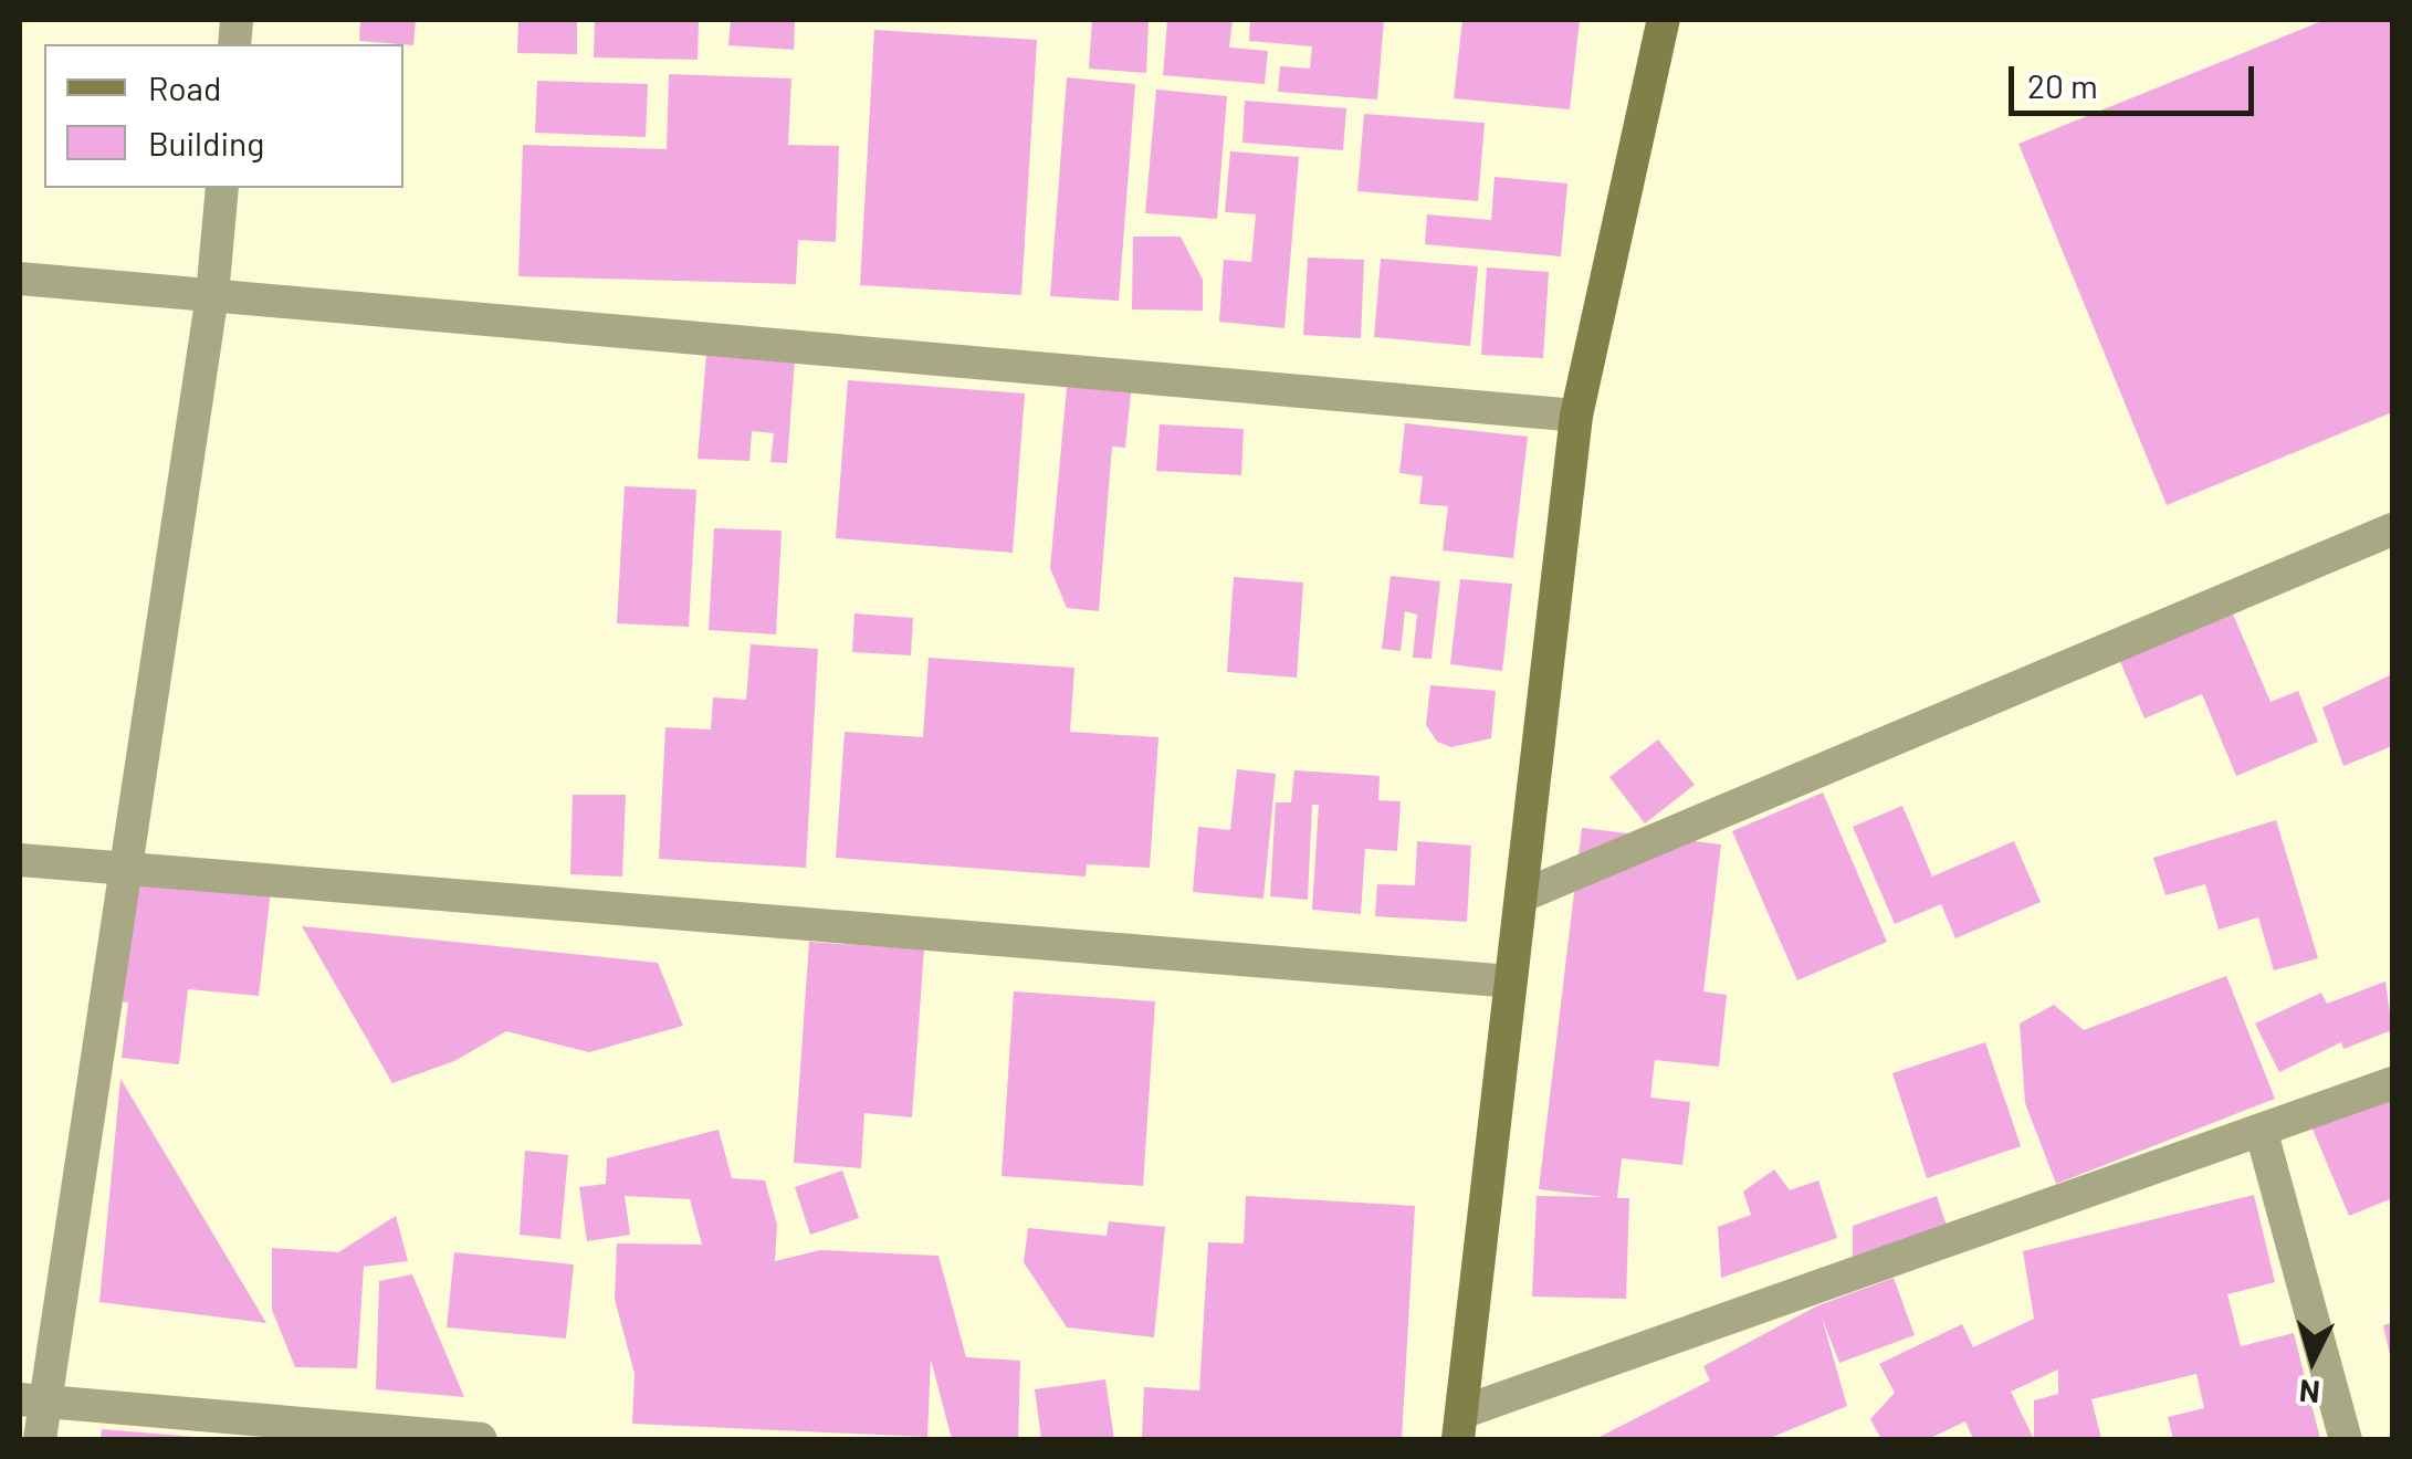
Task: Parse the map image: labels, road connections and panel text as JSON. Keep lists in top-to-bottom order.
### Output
{
  "legend": ["Road", "Building"],
  "scale_bar": "20 m",
  "north": "bottom"
}
